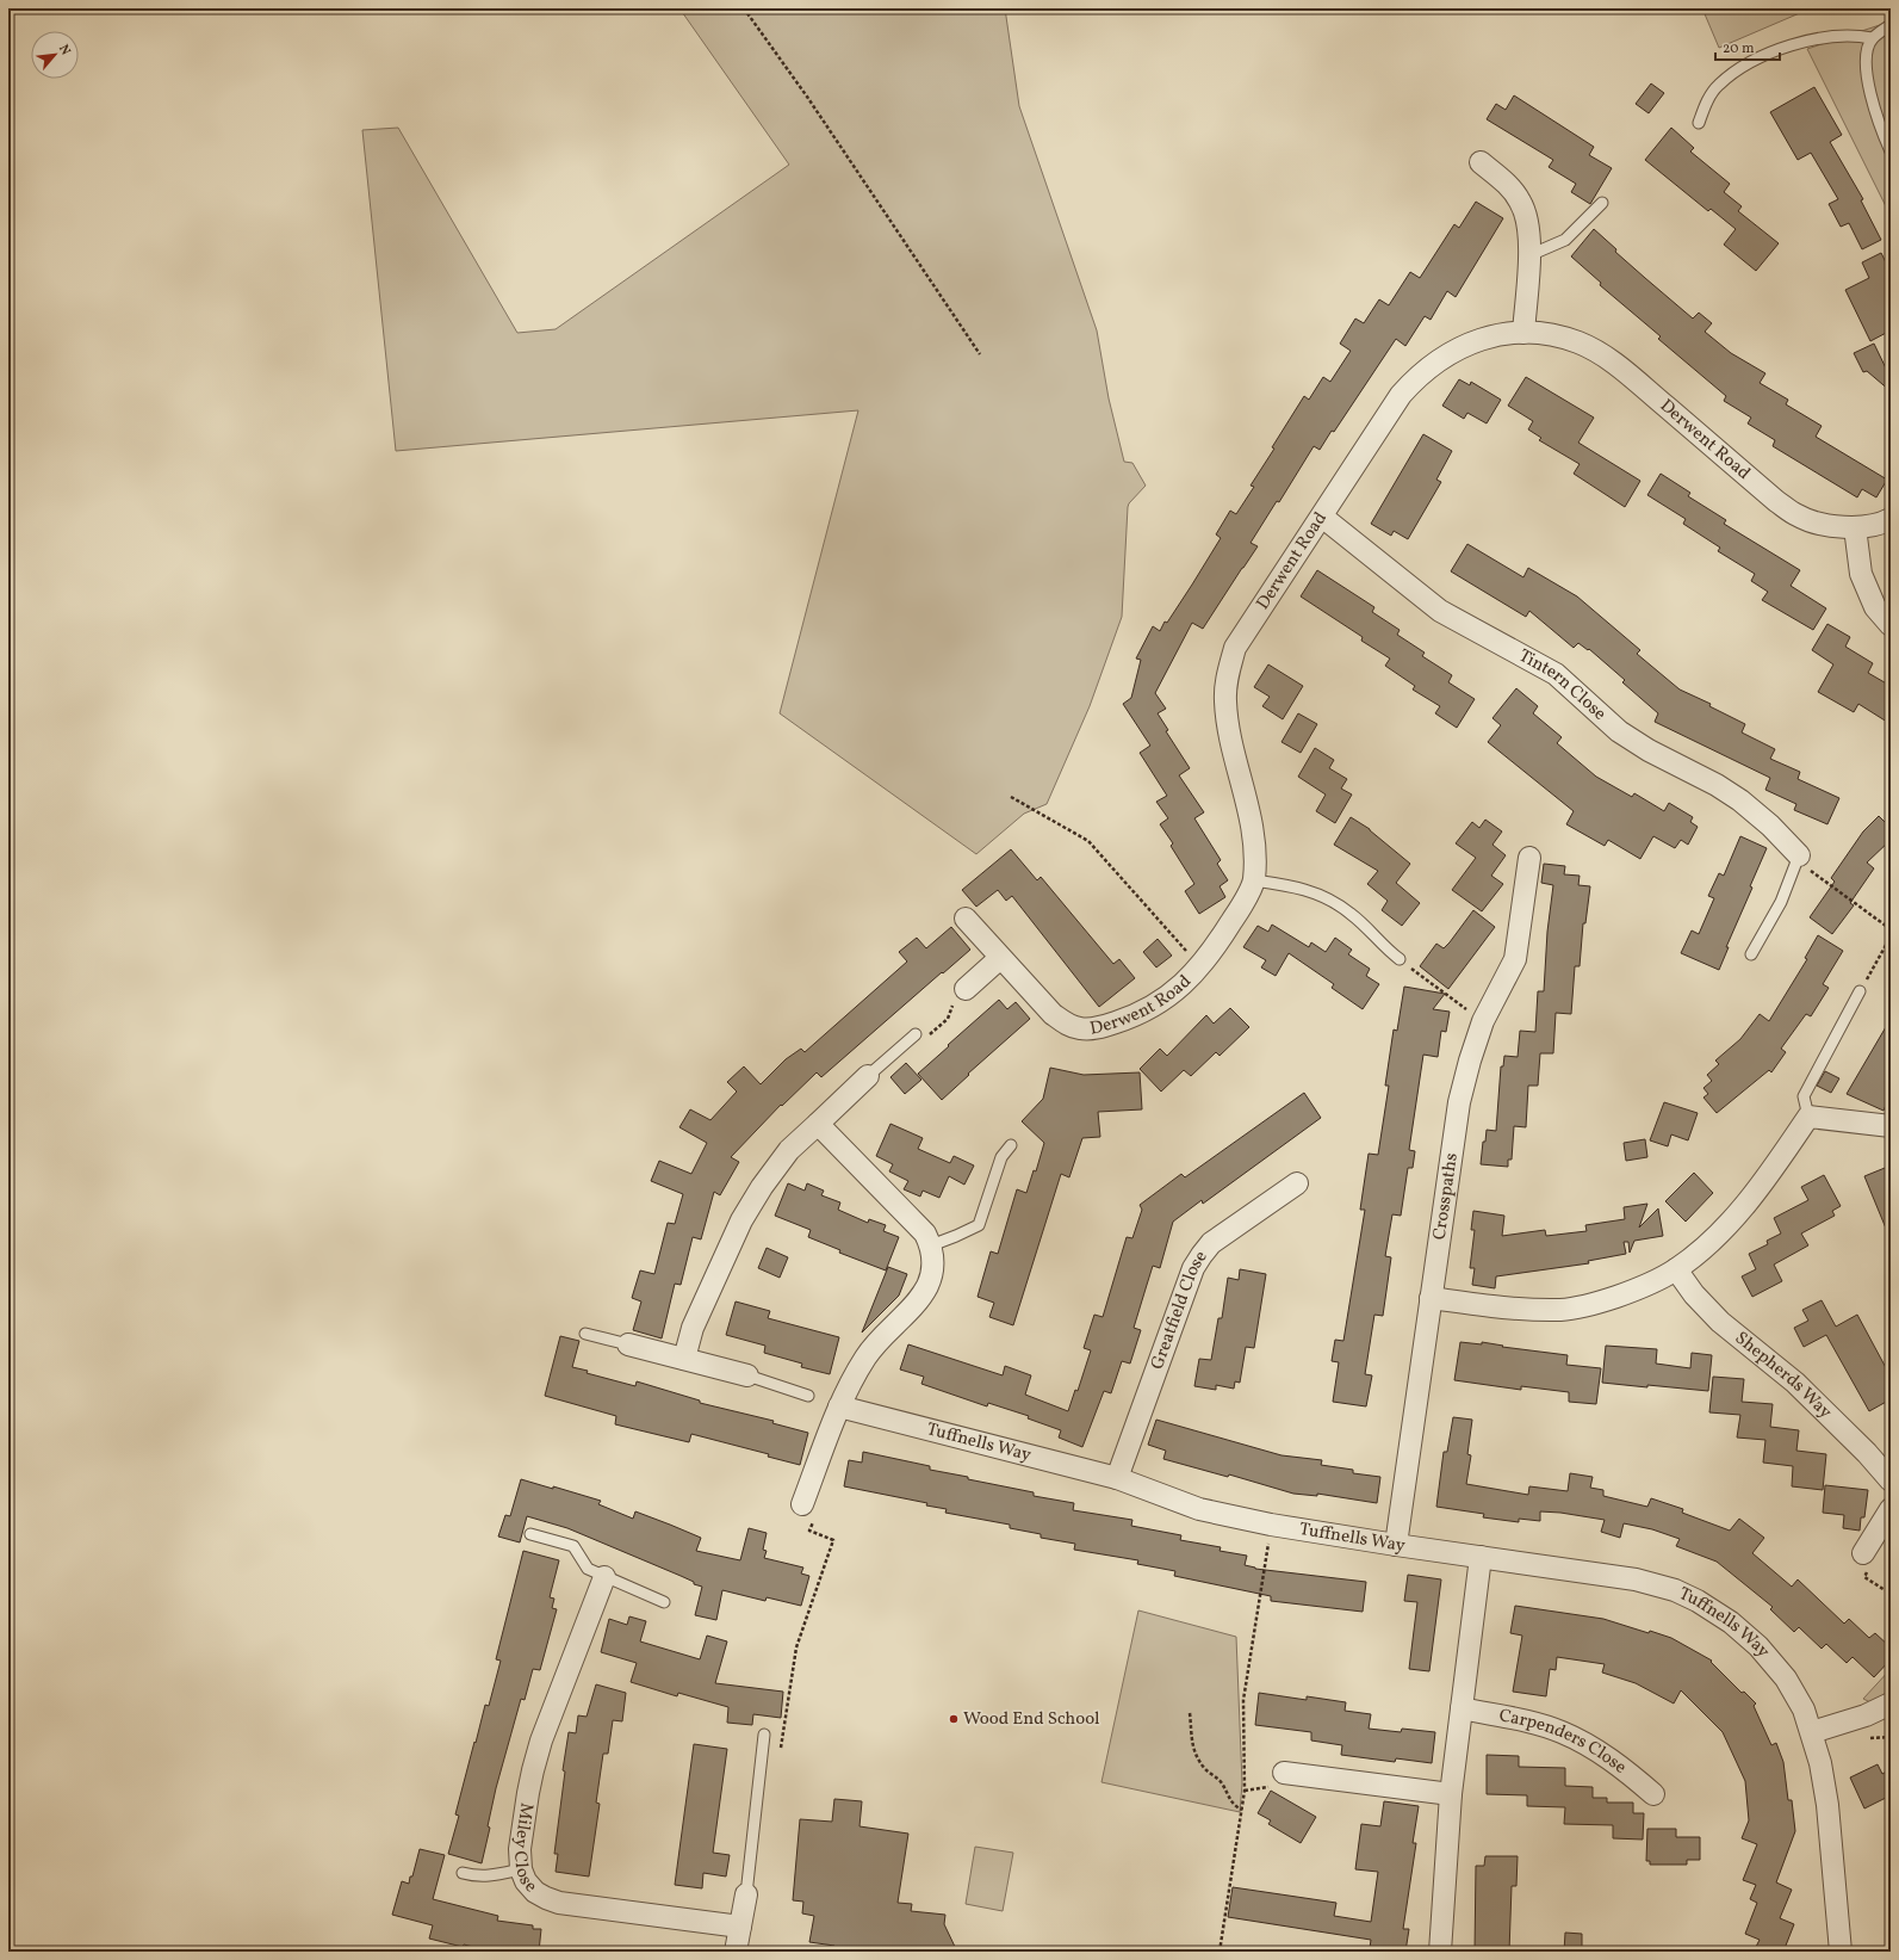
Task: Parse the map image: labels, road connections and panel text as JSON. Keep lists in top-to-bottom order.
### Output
{
  "streets": {
    "street": [
      "Derwent Road",
      "Tintern Close",
      "Crosspaths",
      "Greatfield Close",
      "Shepherds Way",
      "Tuffnells Way",
      "Carpenders Close",
      "Miley Close"
    ]
  },
  "crossings": [
    ["Derwent Road", "Tintern Close"],
    ["Crosspaths", "Tuffnells Way"],
    ["Greatfield Close", "Tuffnells Way"]
  ],
  "places": ["Wood End School"],
  "scale_bar": "20 m",
  "north": "top right"
}
